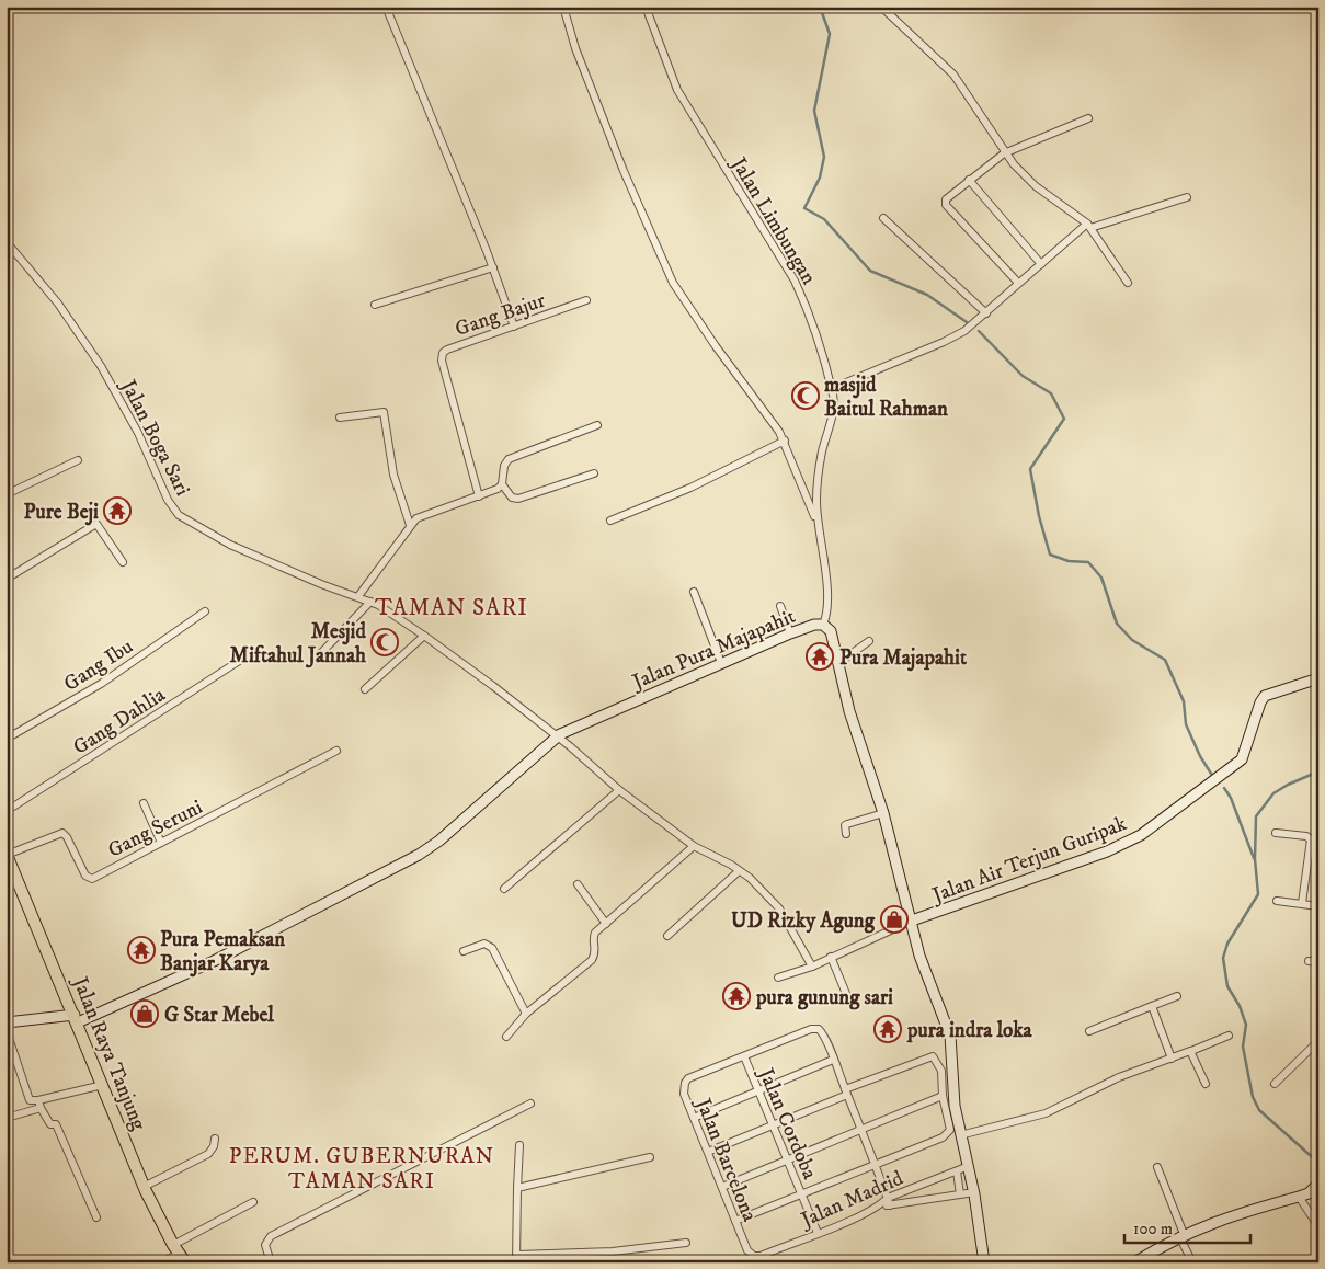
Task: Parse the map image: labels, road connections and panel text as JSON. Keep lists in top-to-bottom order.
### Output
{
  "streets": {
    "main road": ["Jalan Raya Tanjung"],
    "street": [
      "Jalan Limbungan",
      "Gang Bajur",
      "Jalan Boga Sari",
      "Jalan Pura Majapahit",
      "Gang Ibu",
      "Gang Dahlia",
      "Gang Seruni",
      "Jalan Air Terjun Guripak",
      "Jalan Cordoba",
      "Jalan Barcelona",
      "Jalan Madrid"
    ]
  },
  "crossings": [
    ["Jalan Limbungan", "Jalan Pura Majapahit"],
    ["Jalan Boga Sari", "Jalan Pura Majapahit"],
    ["Jalan Pura Majapahit", "Jalan Air Terjun Guripak"],
    ["Jalan Pura Majapahit", "Jalan Raya Tanjung"],
    ["Jalan Pura Majapahit", "Jalan Madrid"],
    ["Gang Seruni", "Jalan Raya Tanjung"],
    ["Jalan Cordoba", "Jalan Barcelona"],
    ["Jalan Cordoba", "Jalan Madrid"],
    ["Jalan Barcelona", "Jalan Madrid"]
  ],
  "districts": ["TAMAN SARI", "PERUM. GUBERNURAN TAMAN SARI"],
  "places": {
    "mosque": ["masjid Baitul Rahman", "Mesjid Miftahul Jannah"],
    "temple": [
      "Pure Beji",
      "Pura Majapahit",
      "Pura Pemaksan Banjar Karya",
      "pura gunung sari",
      "pura indra loka"
    ],
    "shop": ["UD Rizky Agung", "G Star Mebel"]
  },
  "scale_bar": "100 m"
}
